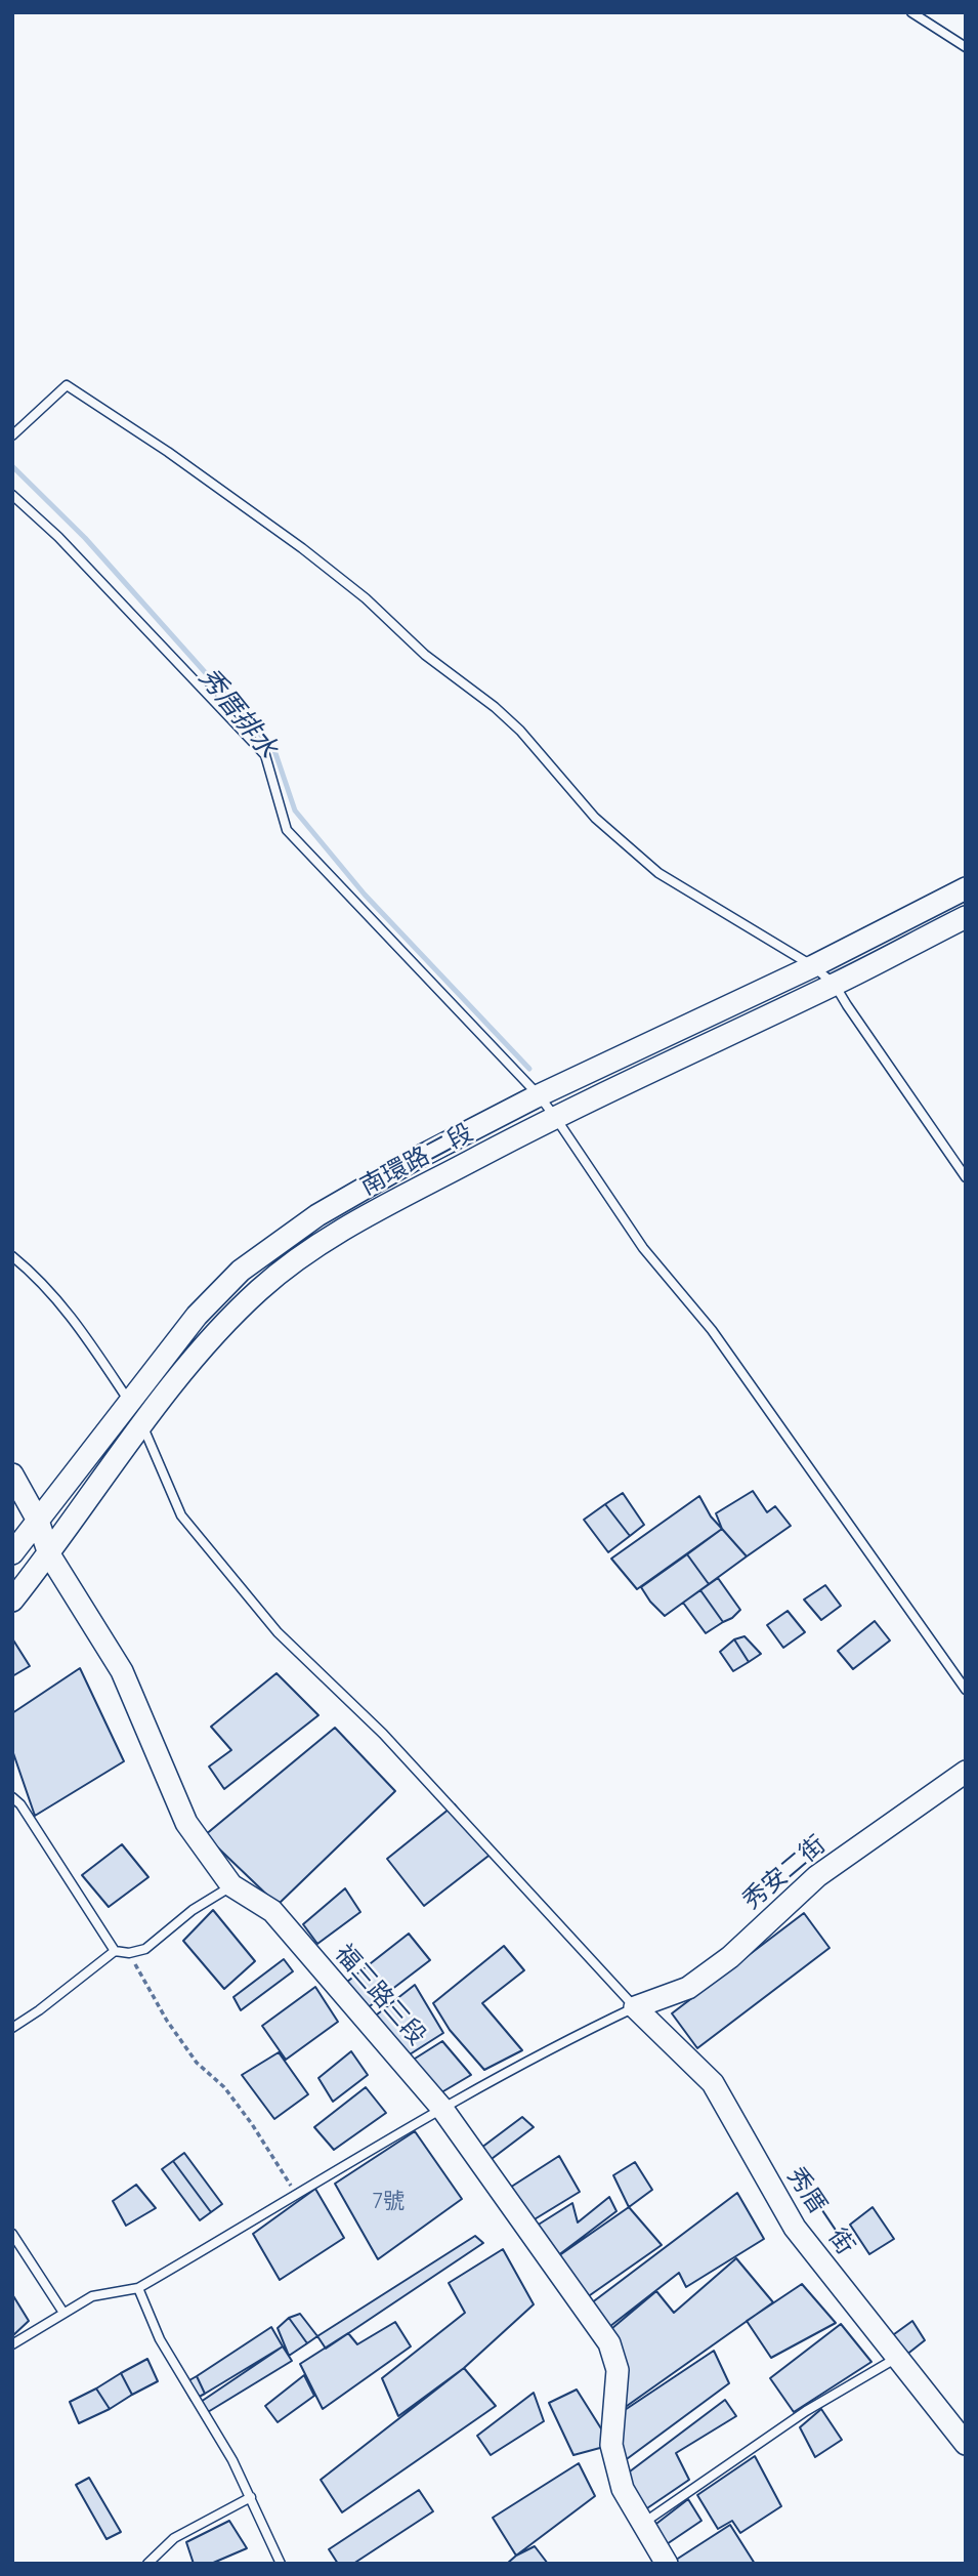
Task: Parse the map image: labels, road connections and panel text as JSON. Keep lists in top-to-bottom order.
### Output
{
  "streets": {
    "street": [
      "南環路二段",
      "秀安二街",
      "福三路三段",
      "秀厝一街"
    ]
  },
  "crossings": [
    ["南環路二段", "福三路三段"],
    ["秀安二街", "秀厝一街"]
  ],
  "water": ["秀厝排水"],
  "house_numbers": ["7號"]
}
